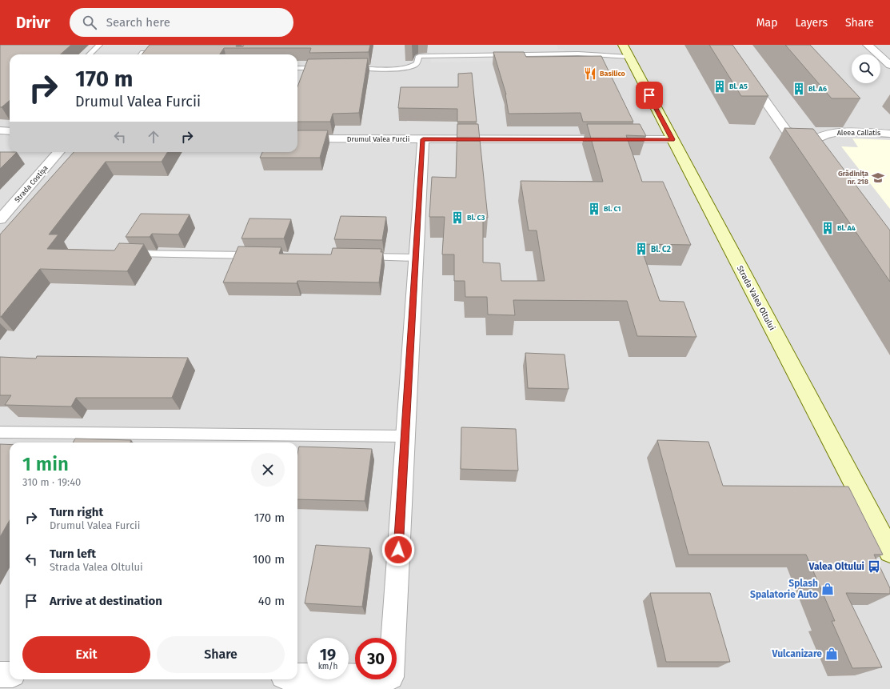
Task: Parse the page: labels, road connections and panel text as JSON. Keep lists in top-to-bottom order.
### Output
{
  "streets": {
    "main road": ["Strada Valea Oltului"],
    "street": ["Aleea Callatis", "Drumul Valea Furcii", "Strada Costișa"]
  },
  "crossings": [
    ["Drumul Valea Furcii", "Strada Valea Oltului"]
  ],
  "places": {
    "restaurant": ["Basilico"],
    "building": [
      "Bl. A5",
      "Bl. A6",
      "Bl. C1",
      "Bl. C3",
      "Bl. A4",
      "Bl. C2"
    ],
    "school or university": ["Grădinița nr. 218"],
    "bus stop": ["Valea Oltului"],
    "shop": ["Splash Spalatorie Auto", "Vulcanizare"]
  },
  "page": {
    "header": "Drivr",
    "search": "Search here",
    "nav": ["Map", "Layers", "Share"],
    "turn": ["170 m", "Drumul Valea Furcii"],
    "heading": ["1 min", "310 m · 19:40"],
    "list": [
      {
        "name": "Turn right",
        "note": "Drumul Valea Furcii",
        "value": "170 m"
      },
      {
        "name": "Turn left",
        "note": "Strada Valea Oltului",
        "value": "100 m"
      },
      {
        "name": "Arrive at destination",
        "value": "40 m"
      }
    ],
    "buttons": ["Exit", "Share"],
    "speed": "19 km/h",
    "limit": "30"
  }
}
